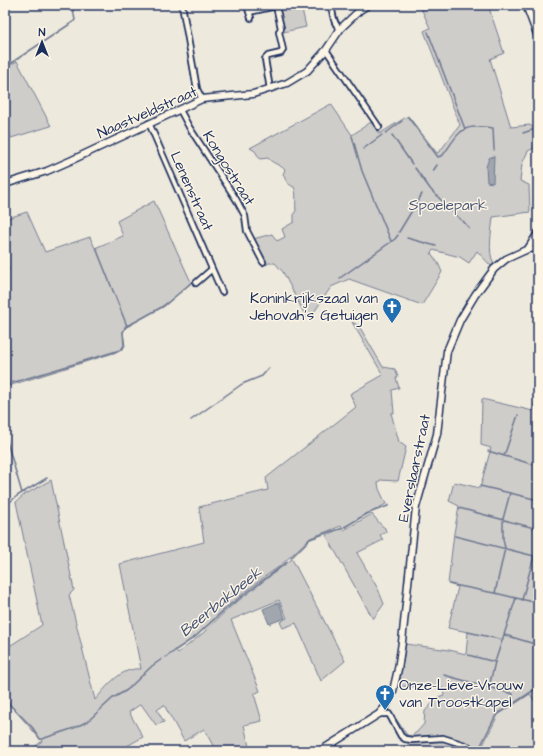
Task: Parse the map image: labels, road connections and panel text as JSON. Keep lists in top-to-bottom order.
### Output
{
  "streets": {
    "street": [
      "Naastveldstraat",
      "Kongostraat",
      "Lenenstraat",
      "Everslaarstraat"
    ]
  },
  "crossings": [
    ["Naastveldstraat", "Kongostraat"],
    ["Naastveldstraat", "Lenenstraat"]
  ],
  "water": ["Beerbakbeek"],
  "parks": ["Spoelepark"],
  "places": {
    "church": ["Koninkrijkszaal van Jehovah's Getuigen", "Onze-Lieve-Vrouw van Troostkapel"]
  },
  "north": "top"
}
